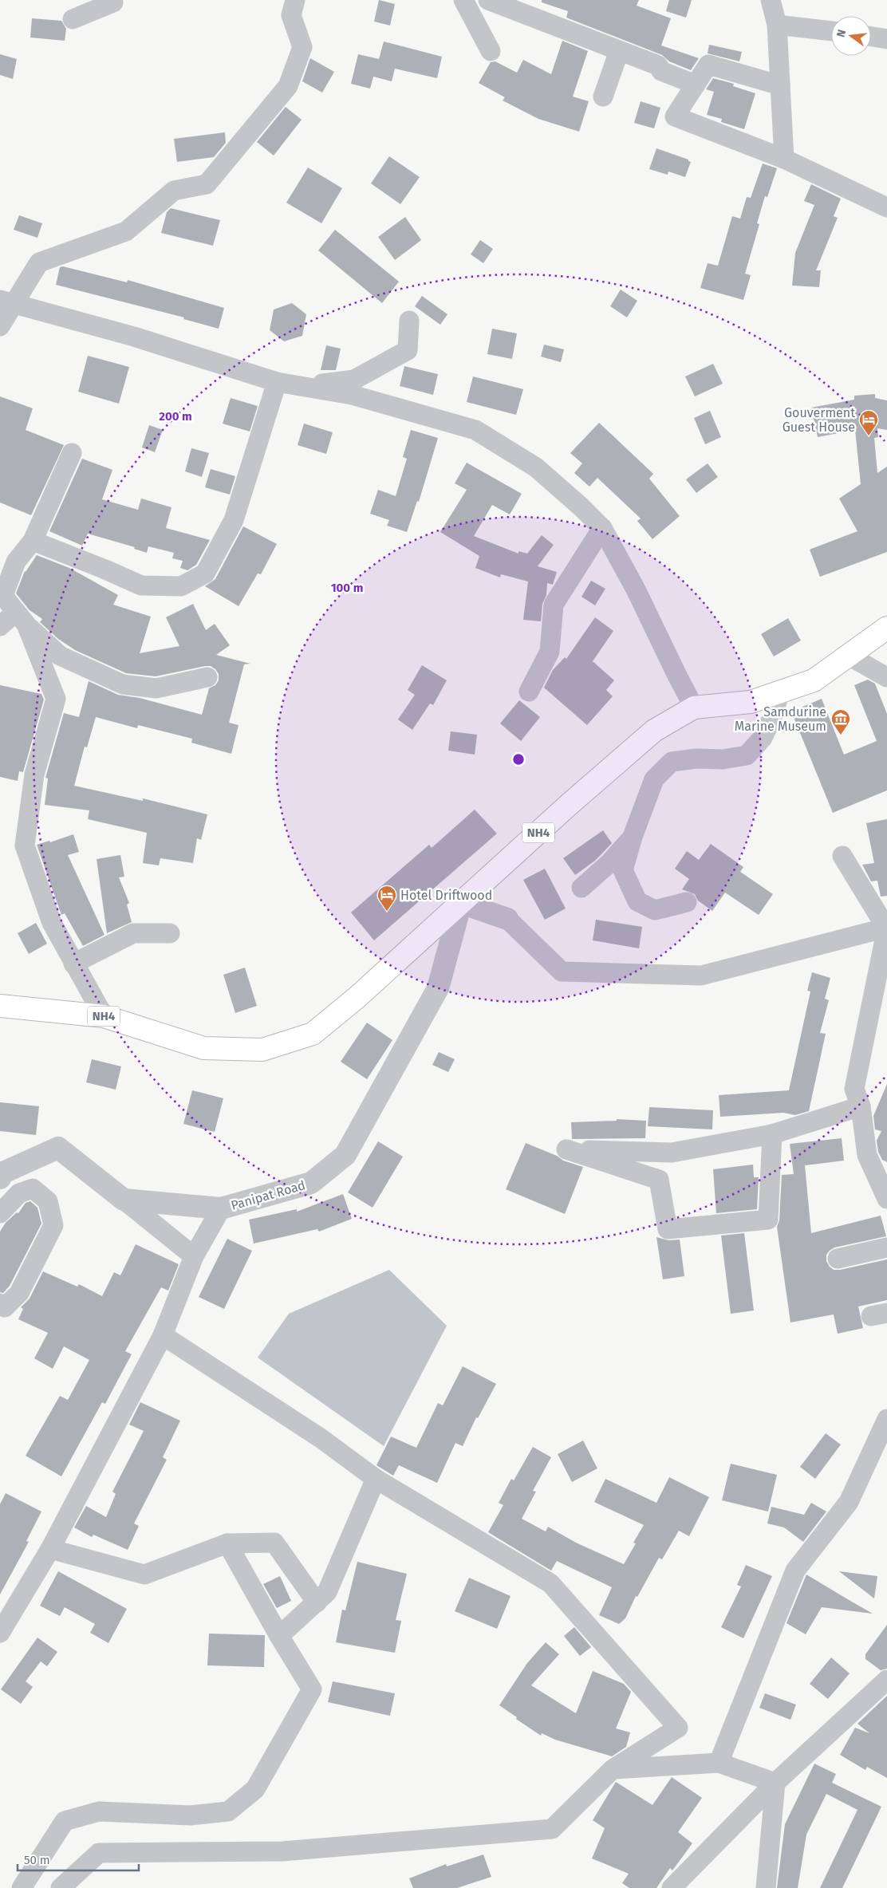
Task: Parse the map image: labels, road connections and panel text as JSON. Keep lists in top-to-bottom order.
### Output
{
  "streets": {
    "highway": ["NH4"],
    "street": ["Panipat Road"]
  },
  "crossings": [
    ["NH4", "Panipat Road"]
  ],
  "places": {
    "hotel": ["Gouverment Guest House", "Hotel Driftwood"],
    "museum": ["Samdurine Marine Museum"]
  },
  "scale_bar": "50 m",
  "north": "left",
  "rings": ["200 m", "100 m"]
}
